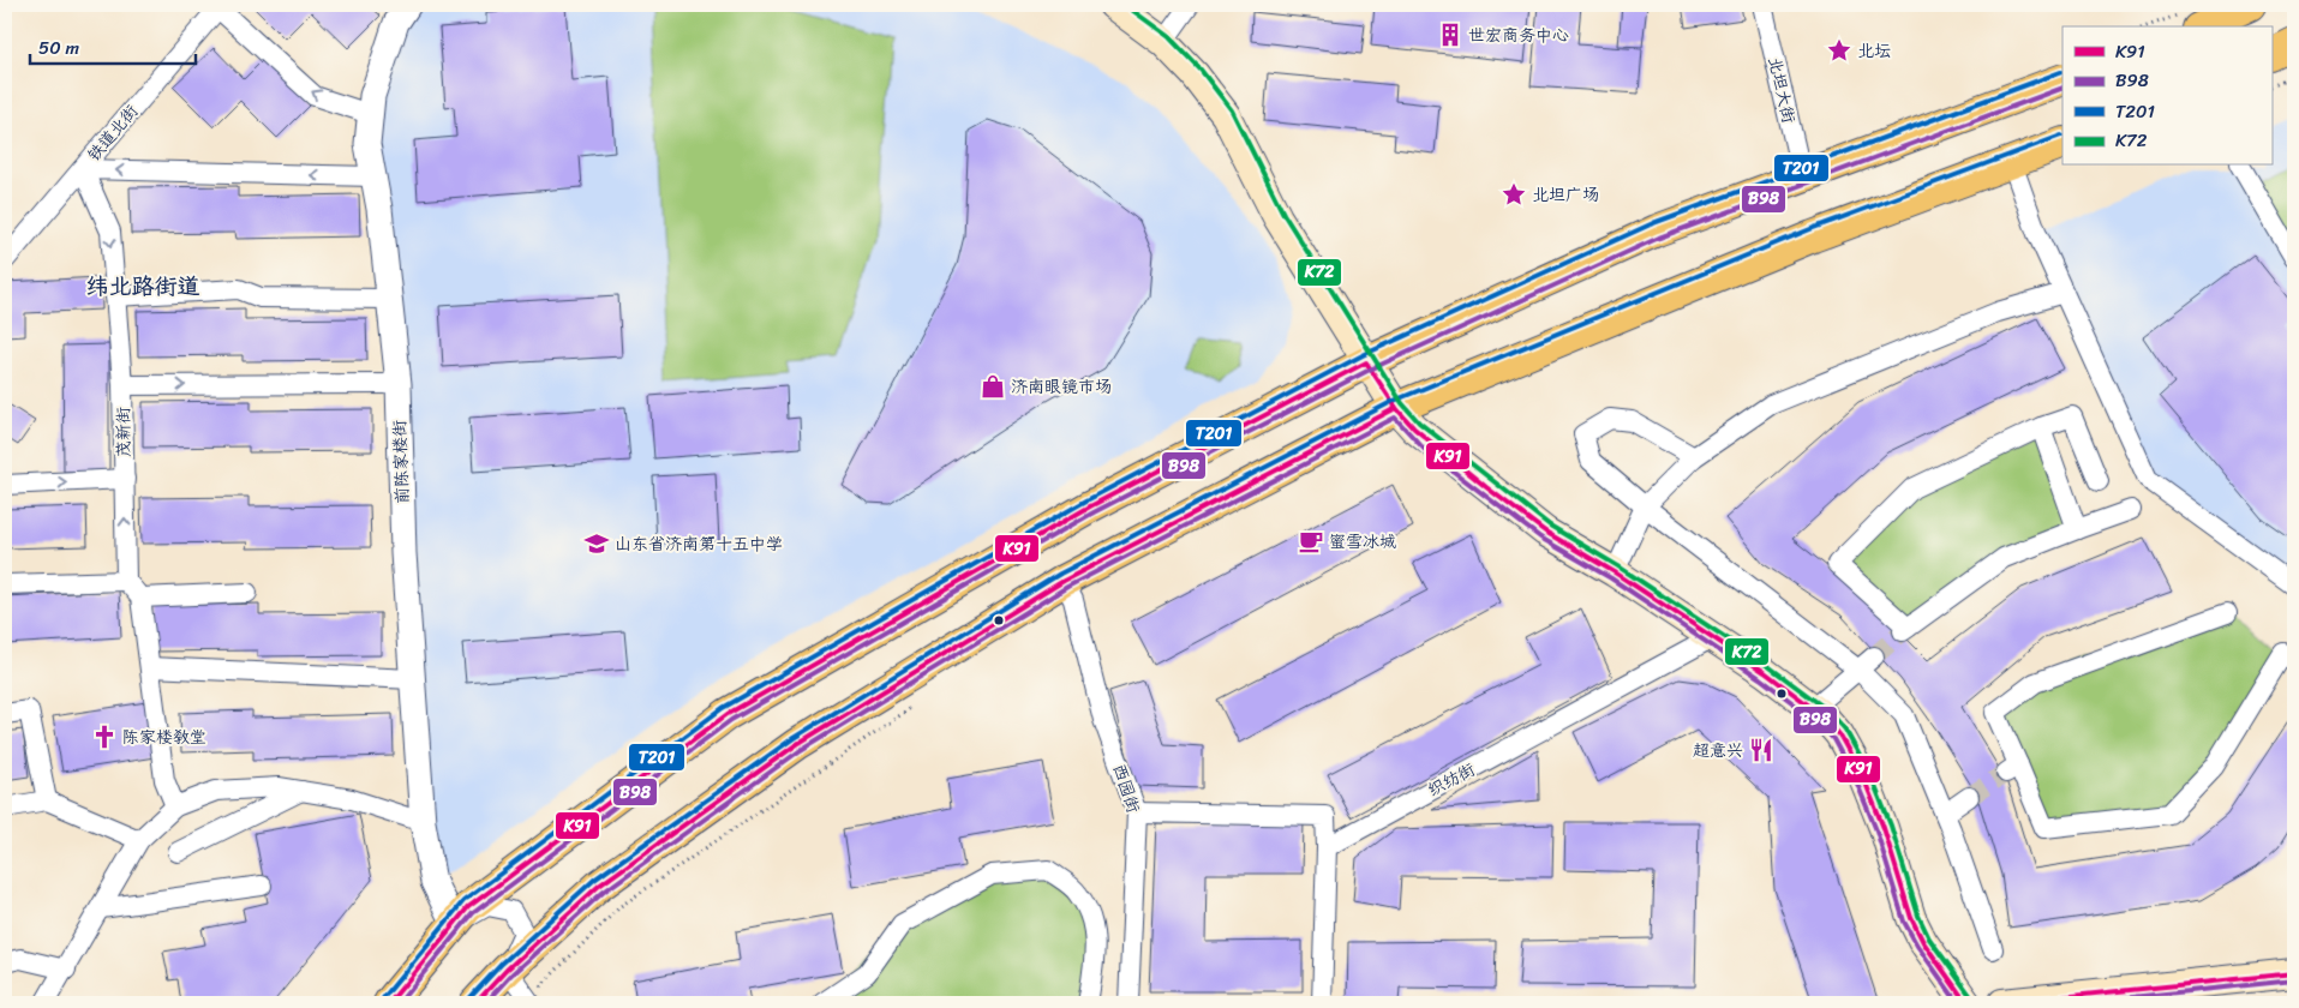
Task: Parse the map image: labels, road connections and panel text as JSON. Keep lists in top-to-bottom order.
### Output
{
  "streets": {
    "street": [
      "北坦大街",
      "铁道北街",
      "茂新街",
      "前陈家楼街",
      "织纺街",
      "西园街"
    ]
  },
  "crossings": [
    ["铁道北街", "茂新街"]
  ],
  "districts": ["纬北路街道"],
  "places": {
    "building": ["世宏商务中心"],
    "place": ["北坛", "北坦广场"],
    "shop": ["济南眼镜市场"],
    "cafe": ["蜜雪冰城"],
    "school or university": ["山东省济南第十五中学"],
    "church": ["陈家楼教堂"],
    "restaurant": ["超意兴"]
  },
  "lines": [
    "transit line K72",
    "transit line T201",
    "transit line B98",
    "transit line K91"
  ],
  "legend": [
    "K91",
    "B98",
    "T201",
    "K72"
  ],
  "scale_bar": "50 m"
}
